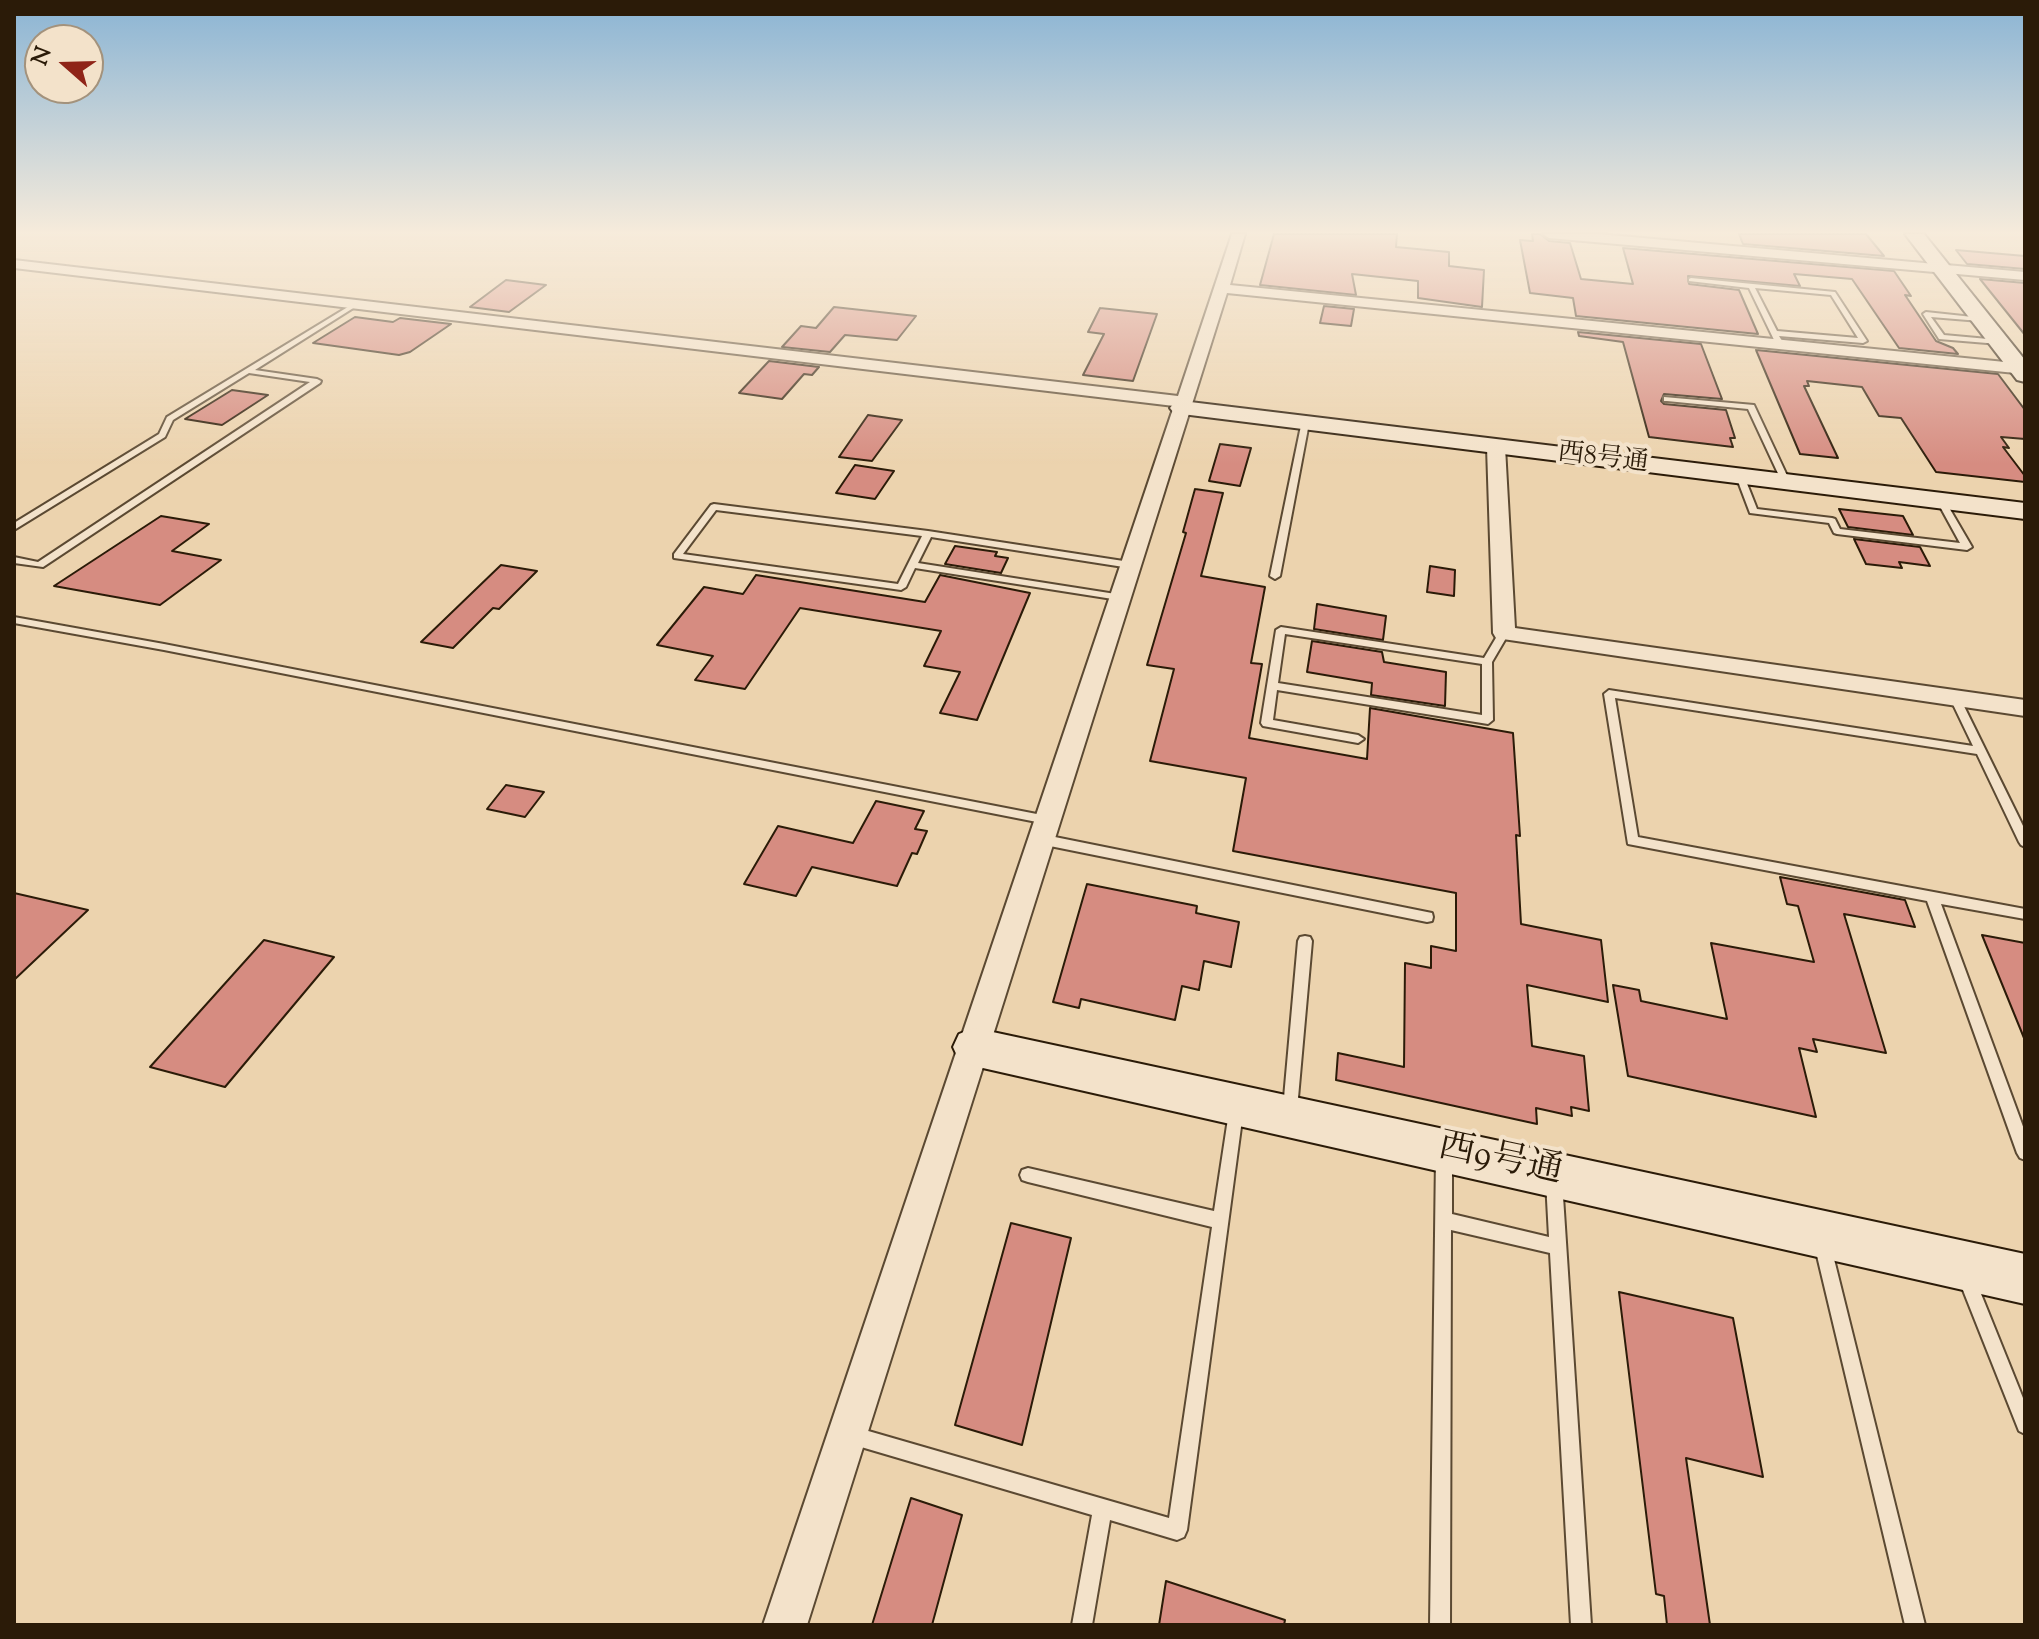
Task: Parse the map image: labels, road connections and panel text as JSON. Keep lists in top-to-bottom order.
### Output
{
  "streets": {
    "street": ["西8号通", "西9号通"]
  },
  "north": "left"
}
